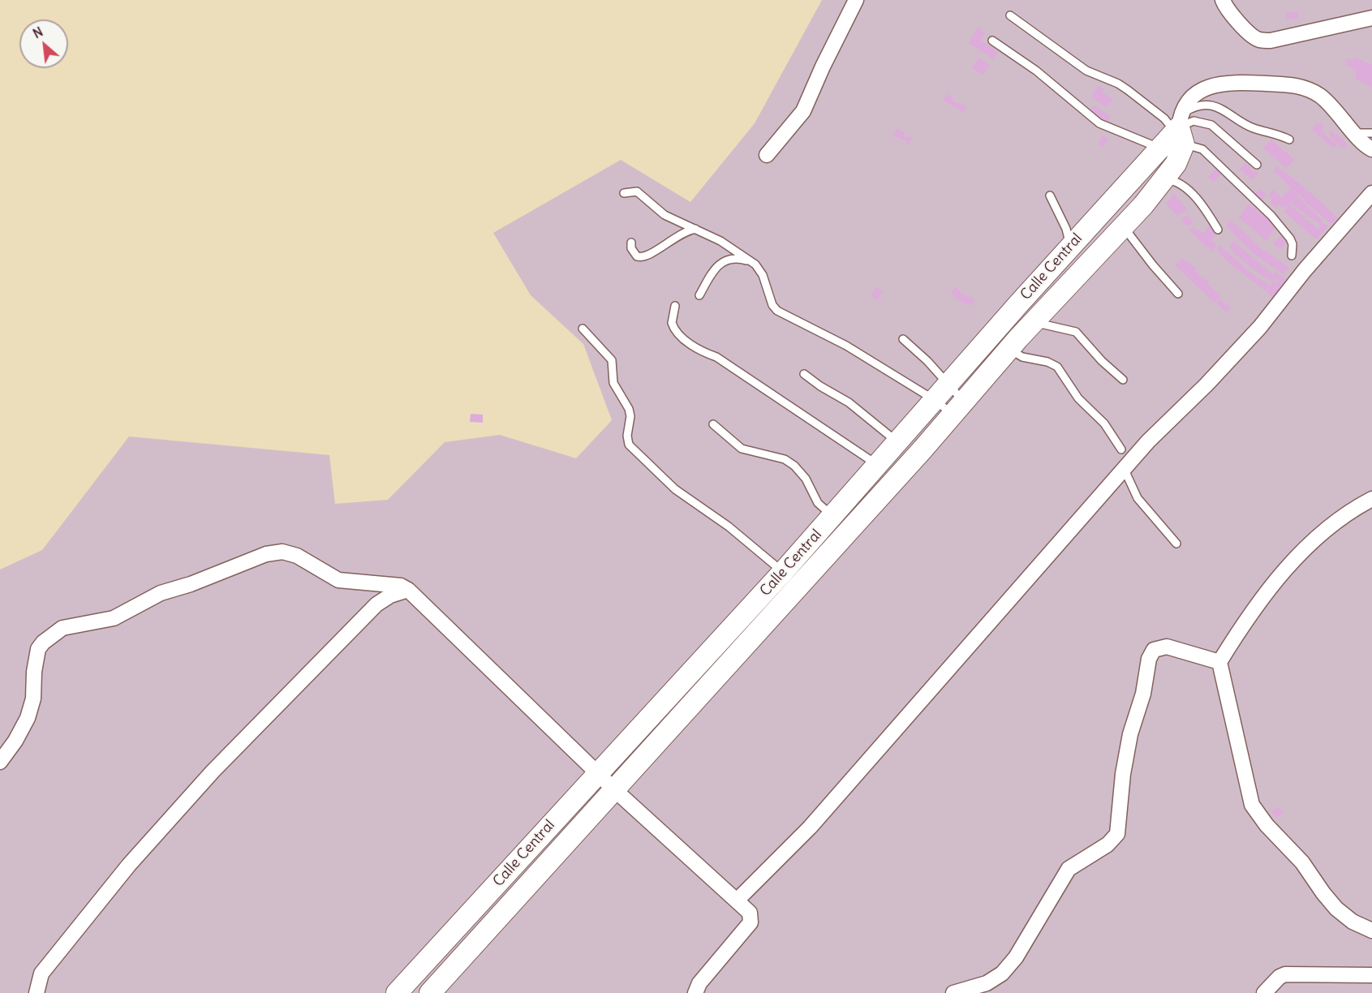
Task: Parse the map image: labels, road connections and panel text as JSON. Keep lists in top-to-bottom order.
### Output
{
  "streets": {
    "street": ["Calle Central"]
  },
  "north": "top left"
}
